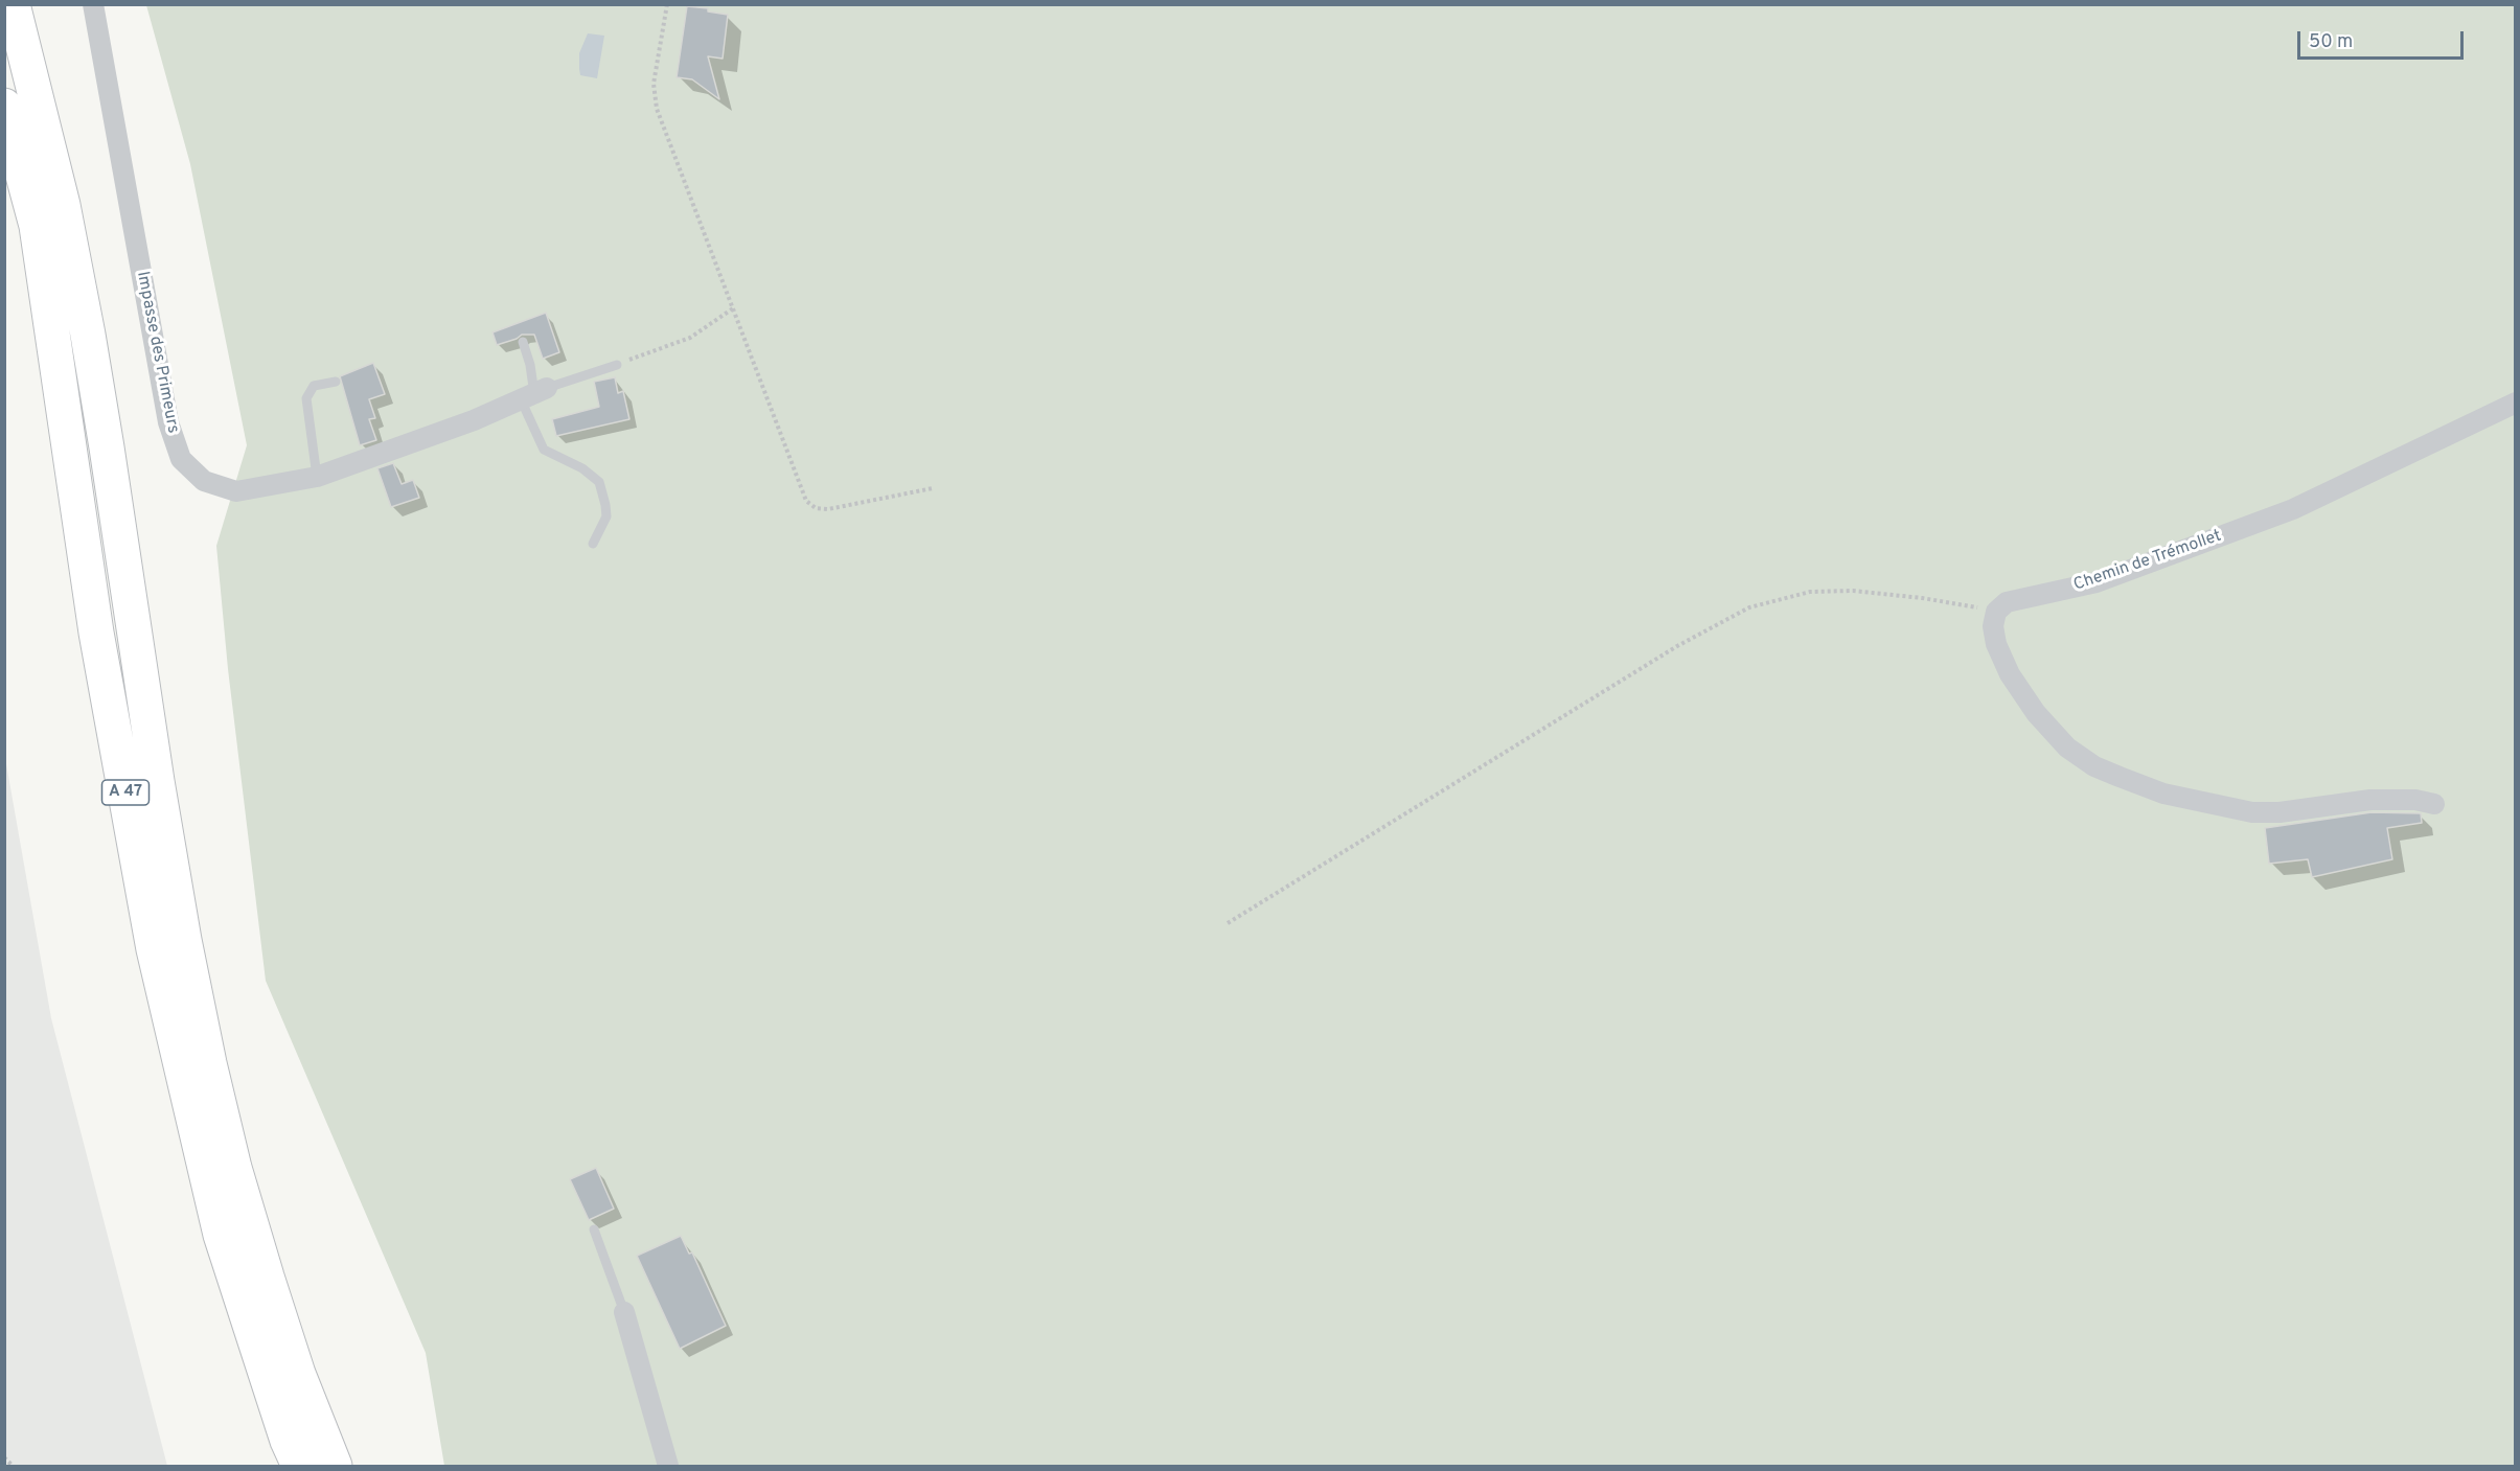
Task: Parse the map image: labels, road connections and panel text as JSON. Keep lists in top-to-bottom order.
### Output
{
  "streets": {
    "highway": ["A 47"],
    "street": ["Impasse des Primeurs", "Chemin de Trémollet"]
  },
  "scale_bar": "50 m"
}
